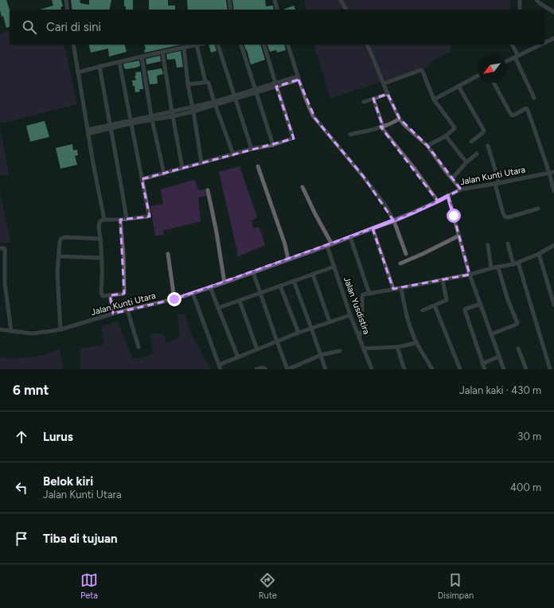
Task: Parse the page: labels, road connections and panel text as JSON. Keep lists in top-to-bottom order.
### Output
{
  "streets": {
    "street": ["Jalan Kunti Utara", "Jalan Yusdistira"]
  },
  "crossings": [
    ["Jalan Kunti Utara", "Jalan Yusdistira"]
  ],
  "north": "bottom left",
  "page": {
    "search": "Cari di sini",
    "heading": ["6 mnt", "Jalan kaki · 430 m"],
    "list": [
      ["Lurus", "30 m"],
      ["Belok kiri", "Jalan Kunti Utara", "400 m"],
      "Tiba di tujuan"
    ],
    "nav": ["Peta", "Rute", "Disimpan"]
  }
}
